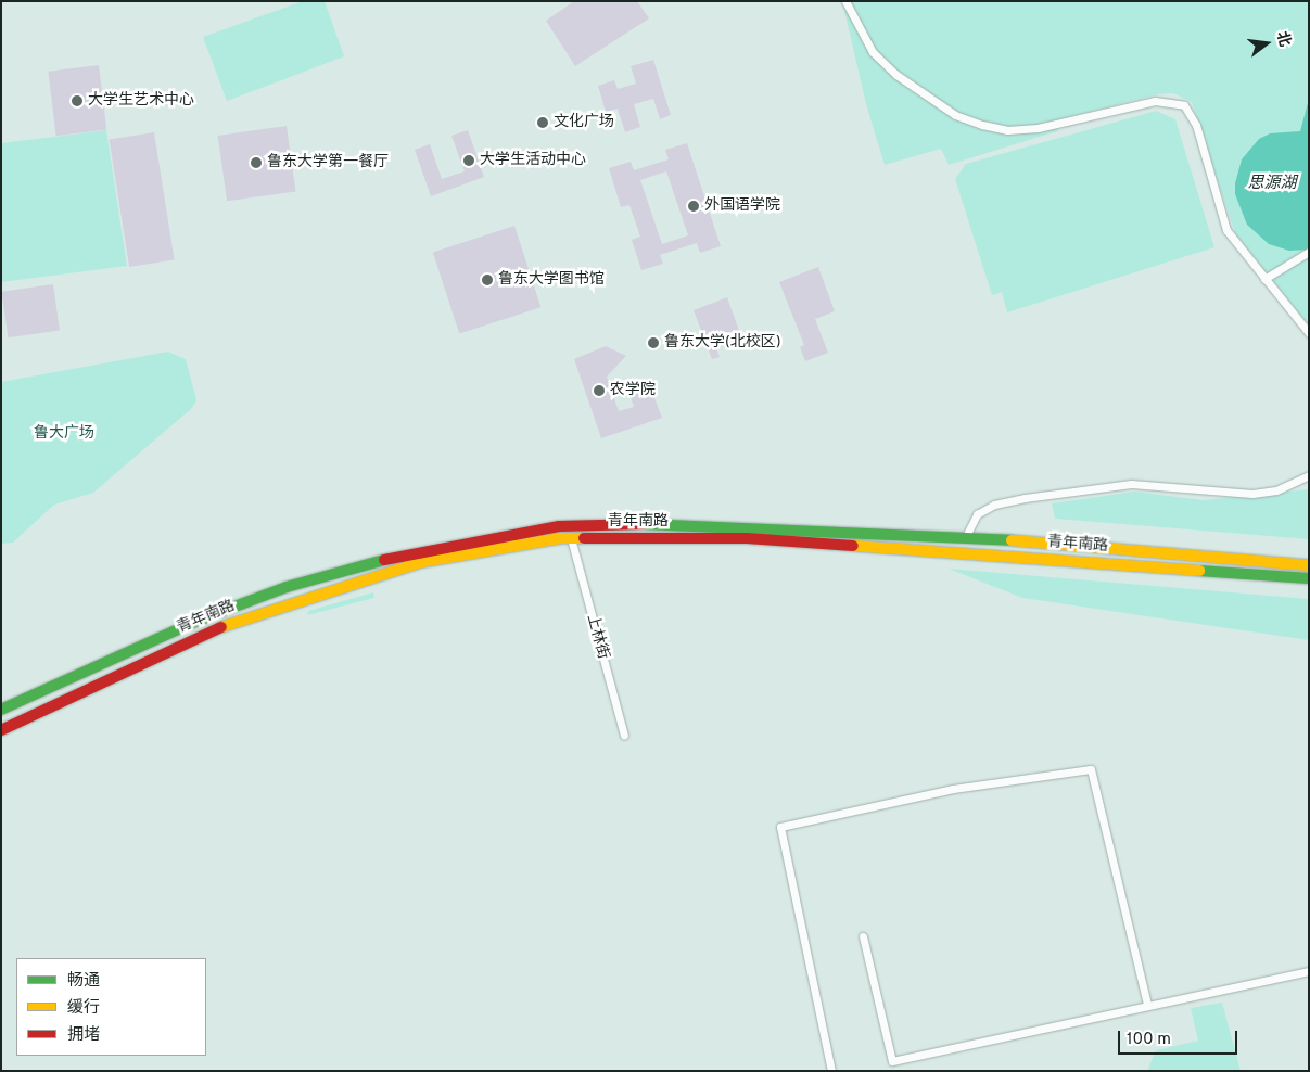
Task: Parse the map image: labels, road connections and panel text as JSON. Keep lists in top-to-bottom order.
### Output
{
  "streets": {
    "main road": ["青年南路"],
    "street": ["上林街"]
  },
  "crossings": [
    ["青年南路", "上林街"]
  ],
  "water": ["思源湖"],
  "parks": ["鲁大广场"],
  "places": [
    "大学生艺术中心",
    "文化广场",
    "大学生活动中心",
    "鲁东大学第一餐厅",
    "外国语学院",
    "鲁东大学图书馆",
    "鲁东大学(北校区)",
    "农学院"
  ],
  "legend": ["畅通", "缓行", "拥堵"],
  "scale_bar": "100 m",
  "north": "right"
}
